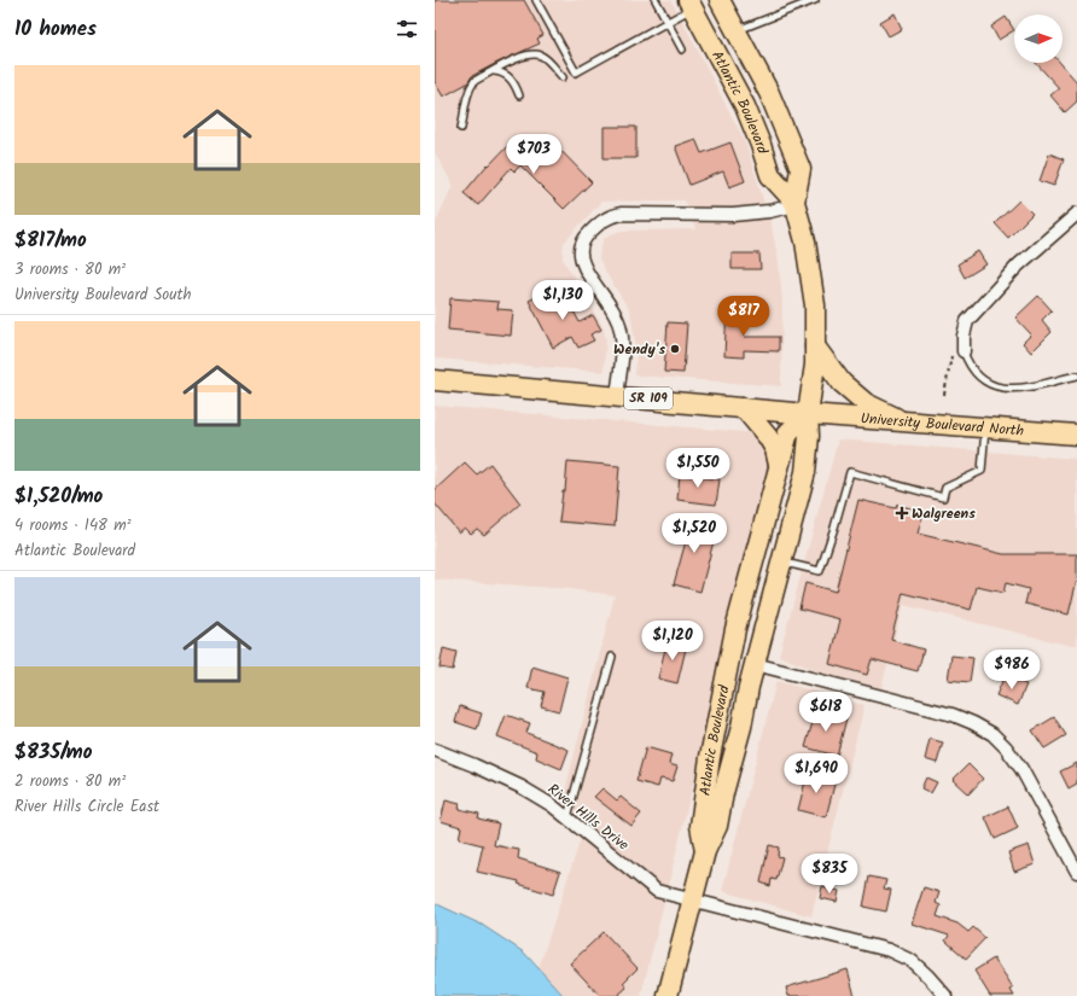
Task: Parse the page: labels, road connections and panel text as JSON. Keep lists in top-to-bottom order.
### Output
{
  "streets": {
    "main road": ["Atlantic Boulevard", "SR 109", "University Boulevard North"],
    "street": ["River Hills Drive"]
  },
  "crossings": [
    ["Atlantic Boulevard", "SR 109"],
    ["Atlantic Boulevard", "University Boulevard North"],
    ["Atlantic Boulevard", "River Hills Drive"],
    ["SR 109", "University Boulevard North"]
  ],
  "places": {
    "other": ["Wendy's"],
    "health": ["Walgreens"]
  },
  "north": "right",
  "page": {
    "heading": "10 homes",
    "list": [
      {
        "name": "$817/mo",
        "note": "3 rooms · 80 m² · University Boulevard South"
      },
      {
        "name": "$1,520/mo",
        "note": "4 rooms · 148 m² · Atlantic Boulevard"
      },
      {
        "name": "$835/mo",
        "note": "2 rooms · 80 m² · River Hills Circle East"
      }
    ],
    "price": [
      "$703",
      "$1,130",
      "$817",
      "$1,550",
      "$1,520",
      "$1,120",
      "$986",
      "$618",
      "$1,690",
      "$835"
    ]
  }
}
